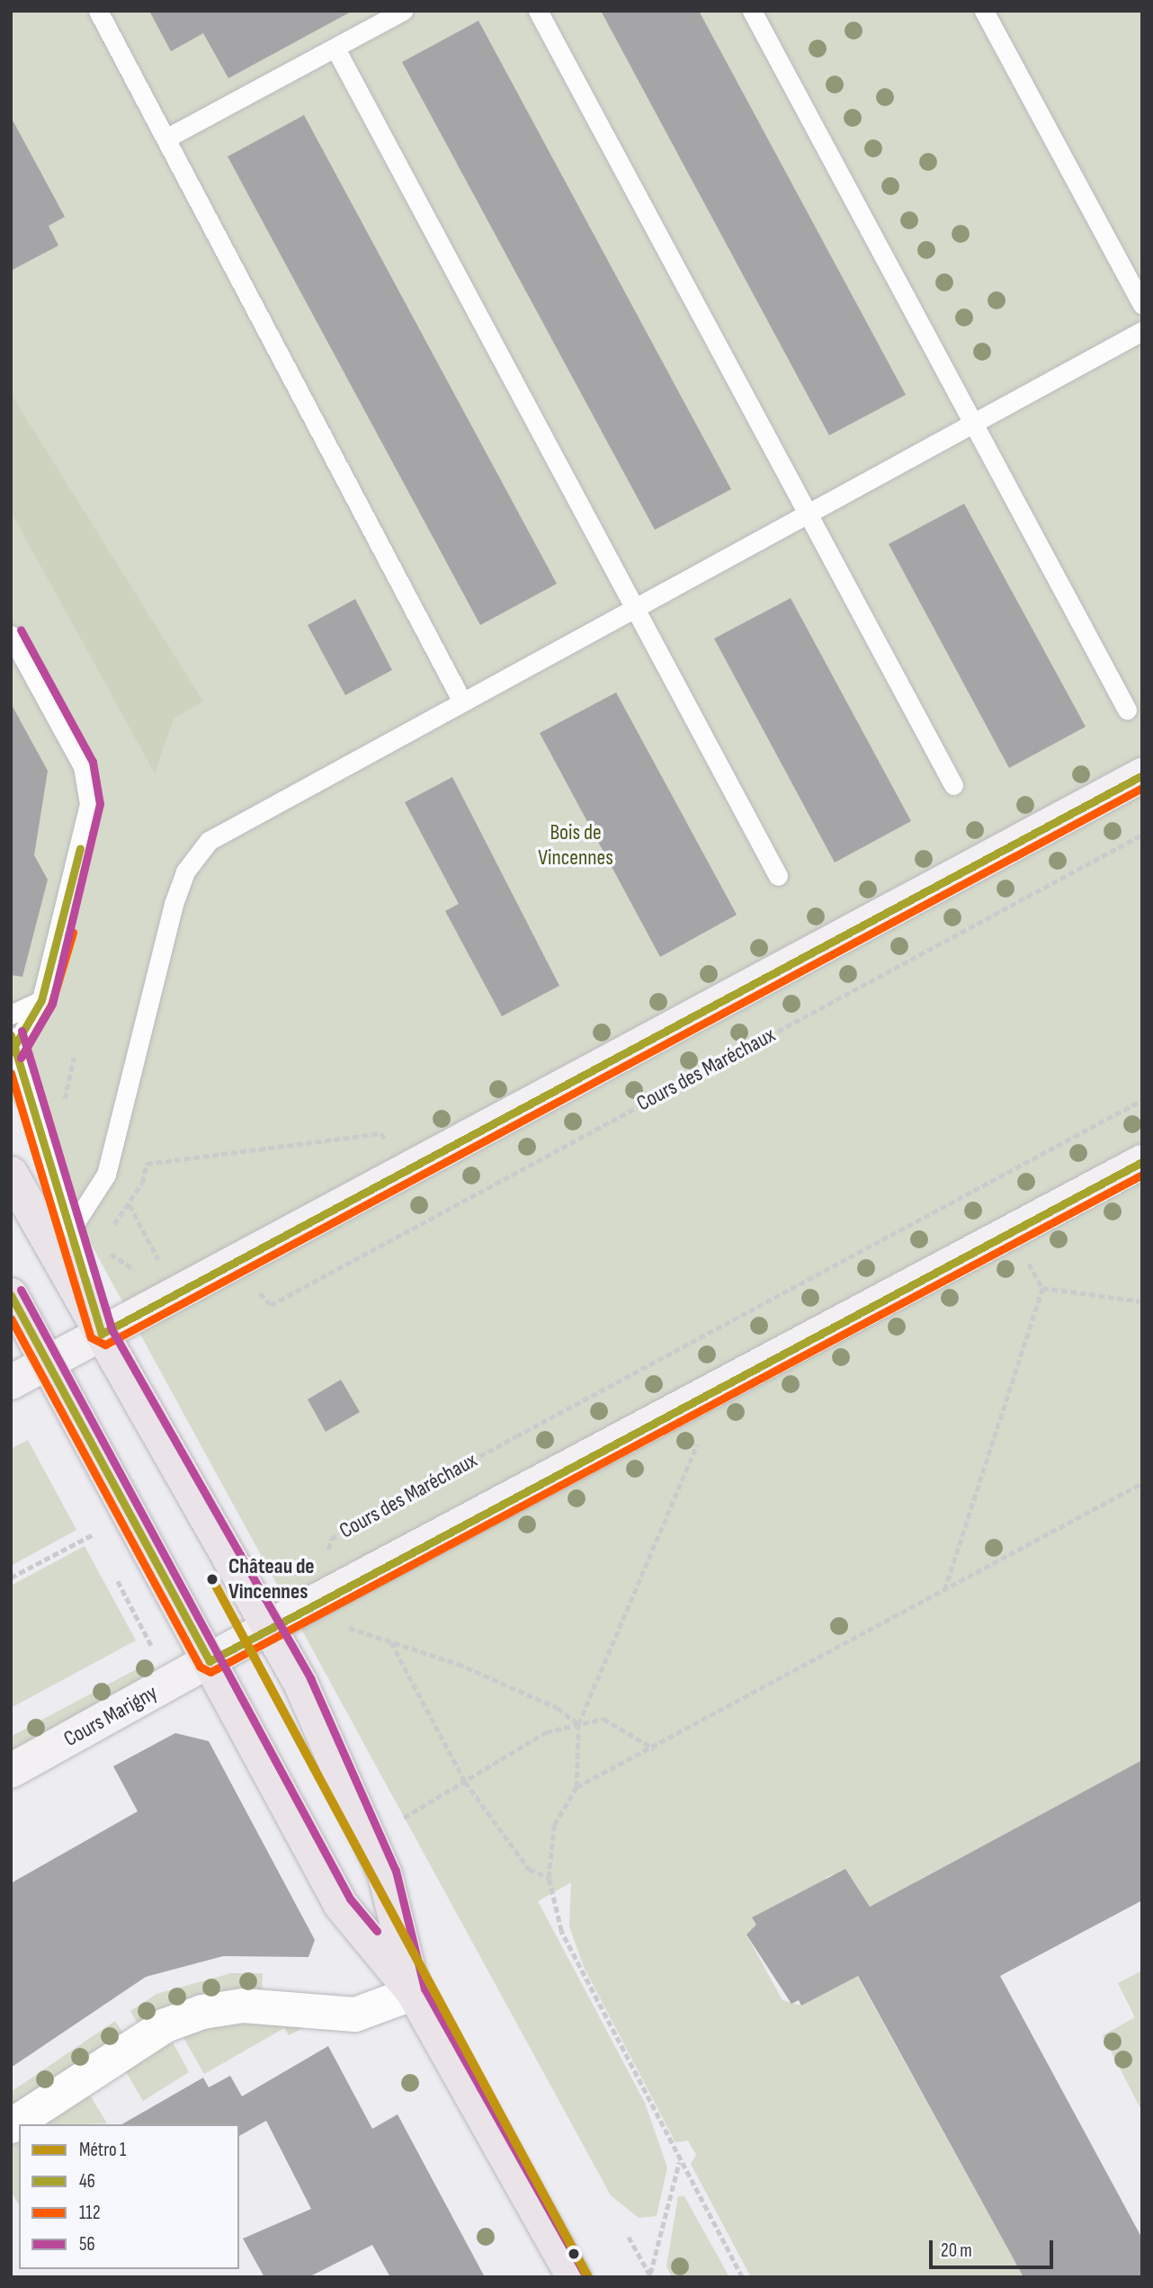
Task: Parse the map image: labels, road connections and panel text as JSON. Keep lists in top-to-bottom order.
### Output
{
  "streets": {
    "street": ["Cours Marigny"],
    "path": ["Cours des Maréchaux"]
  },
  "crossings": [
    ["Cours des Maréchaux", "Cours Marigny"]
  ],
  "parks": ["Bois de Vincennes"],
  "places": ["Château de Vincennes"],
  "lines": [
    "transit line 56",
    "transit line 46",
    "transit line 112",
    "metro line 1"
  ],
  "legend": [
    "Métro 1",
    "46",
    "112",
    "56"
  ],
  "scale_bar": "20 m"
}
